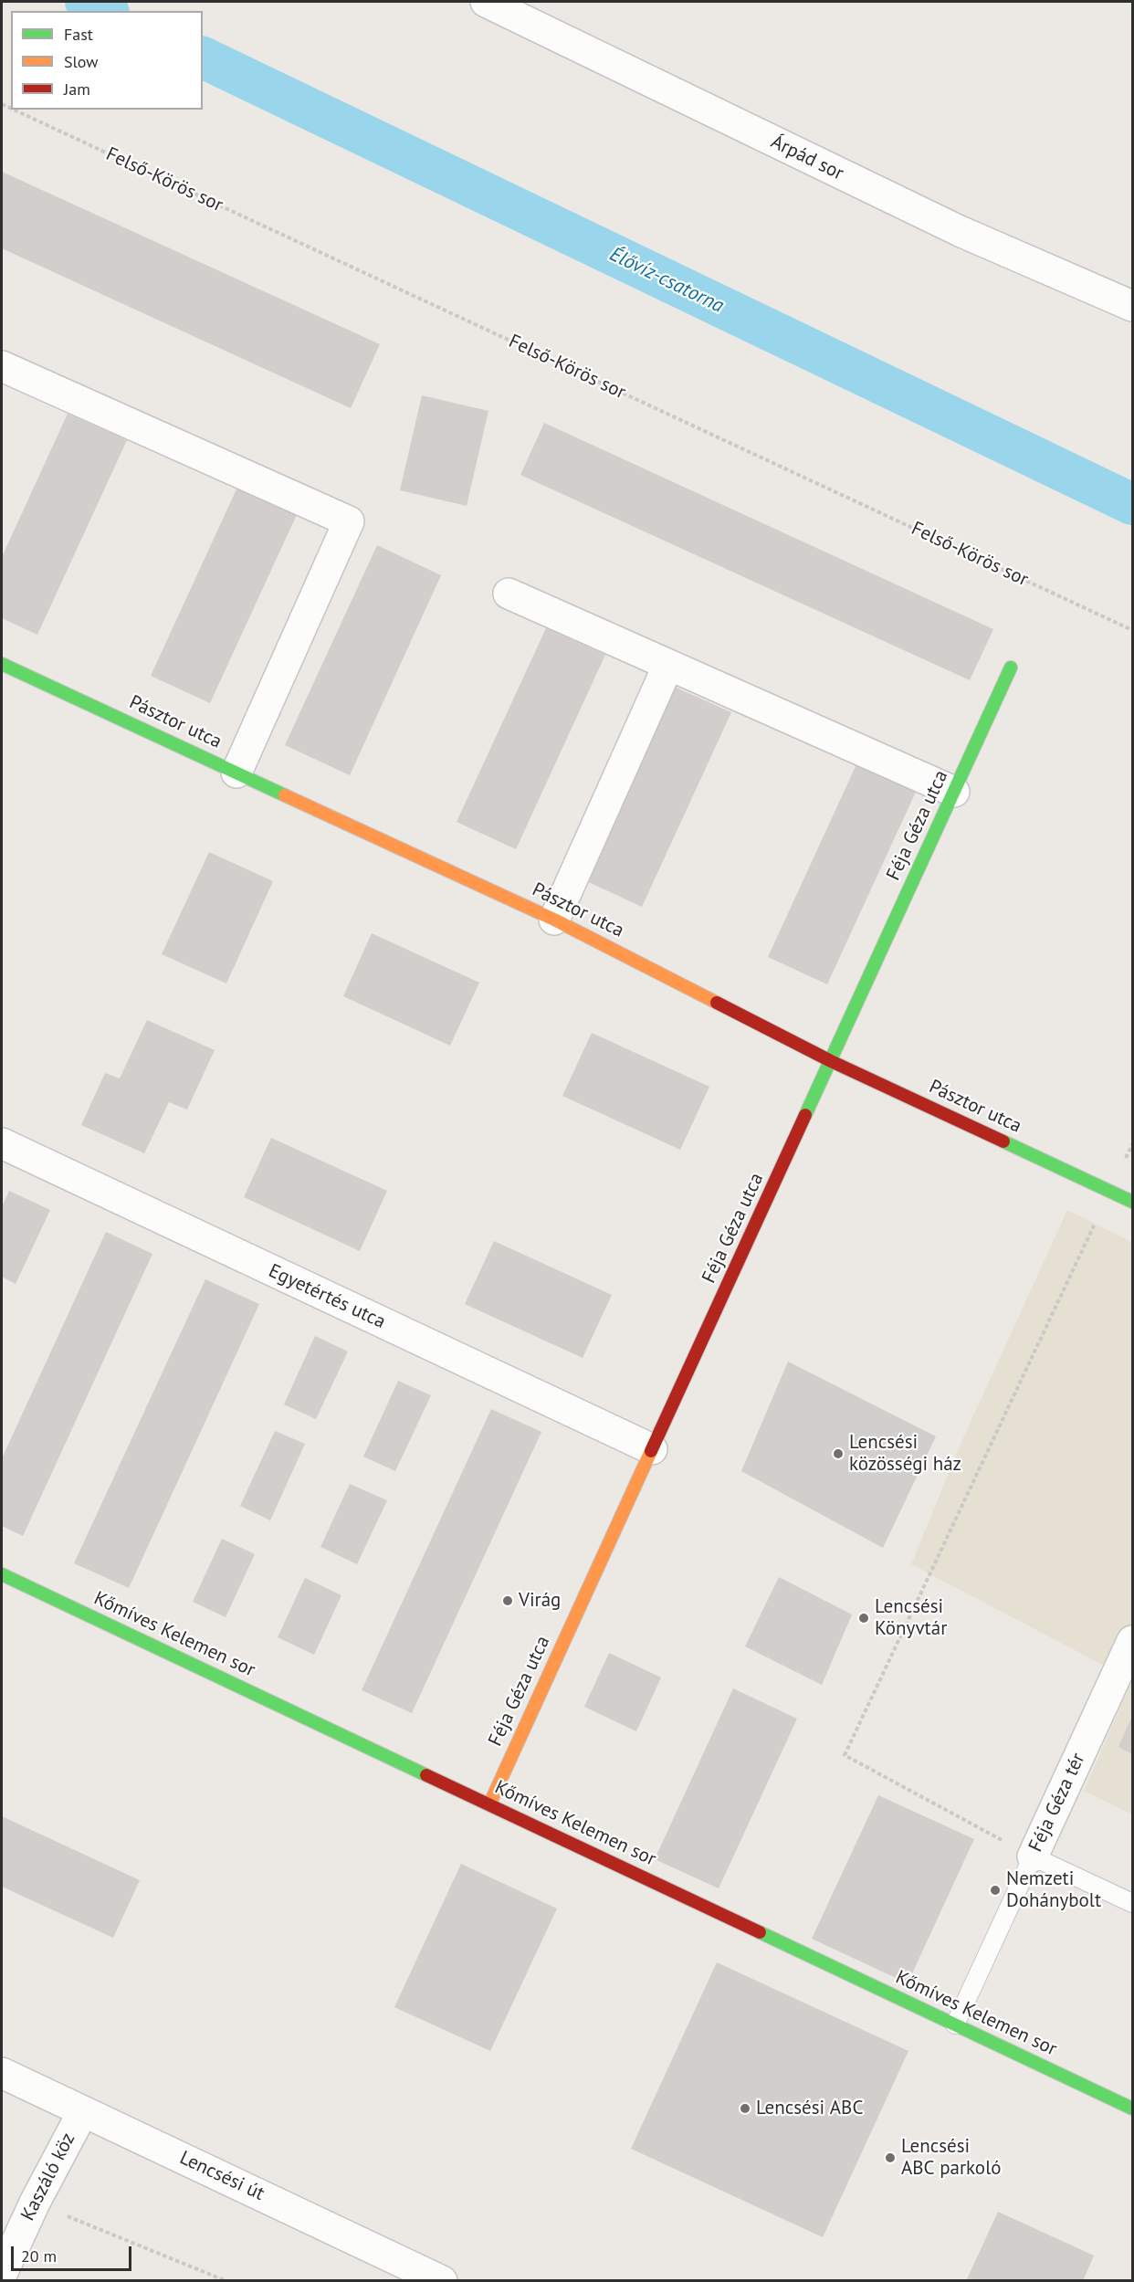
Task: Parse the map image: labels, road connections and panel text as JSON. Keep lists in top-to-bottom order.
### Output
{
  "streets": {
    "street": [
      "Árpád sor",
      "Pásztor utca",
      "Féja Géza utca",
      "Egyetértés utca",
      "Kőmíves Kelemen sor",
      "Féja Géza tér",
      "Lencsési út",
      "Kaszáló köz"
    ],
    "path": ["Felső-Körös sor"]
  },
  "crossings": [
    ["Pásztor utca", "Féja Géza utca"],
    ["Féja Géza utca", "Egyetértés utca"],
    ["Féja Géza utca", "Kőmíves Kelemen sor"],
    ["Kőmíves Kelemen sor", "Féja Géza tér"],
    ["Lencsési út", "Kaszáló köz"]
  ],
  "water": ["Élővíz-csatorna"],
  "places": [
    "Lencsési közösségi ház",
    "Virág",
    "Lencsési Könyvtár",
    "Nemzeti Dohánybolt",
    "Lencsési ABC",
    "Lencsési ABC parkoló"
  ],
  "legend": ["Fast", "Slow", "Jam"],
  "scale_bar": "20 m"
}
